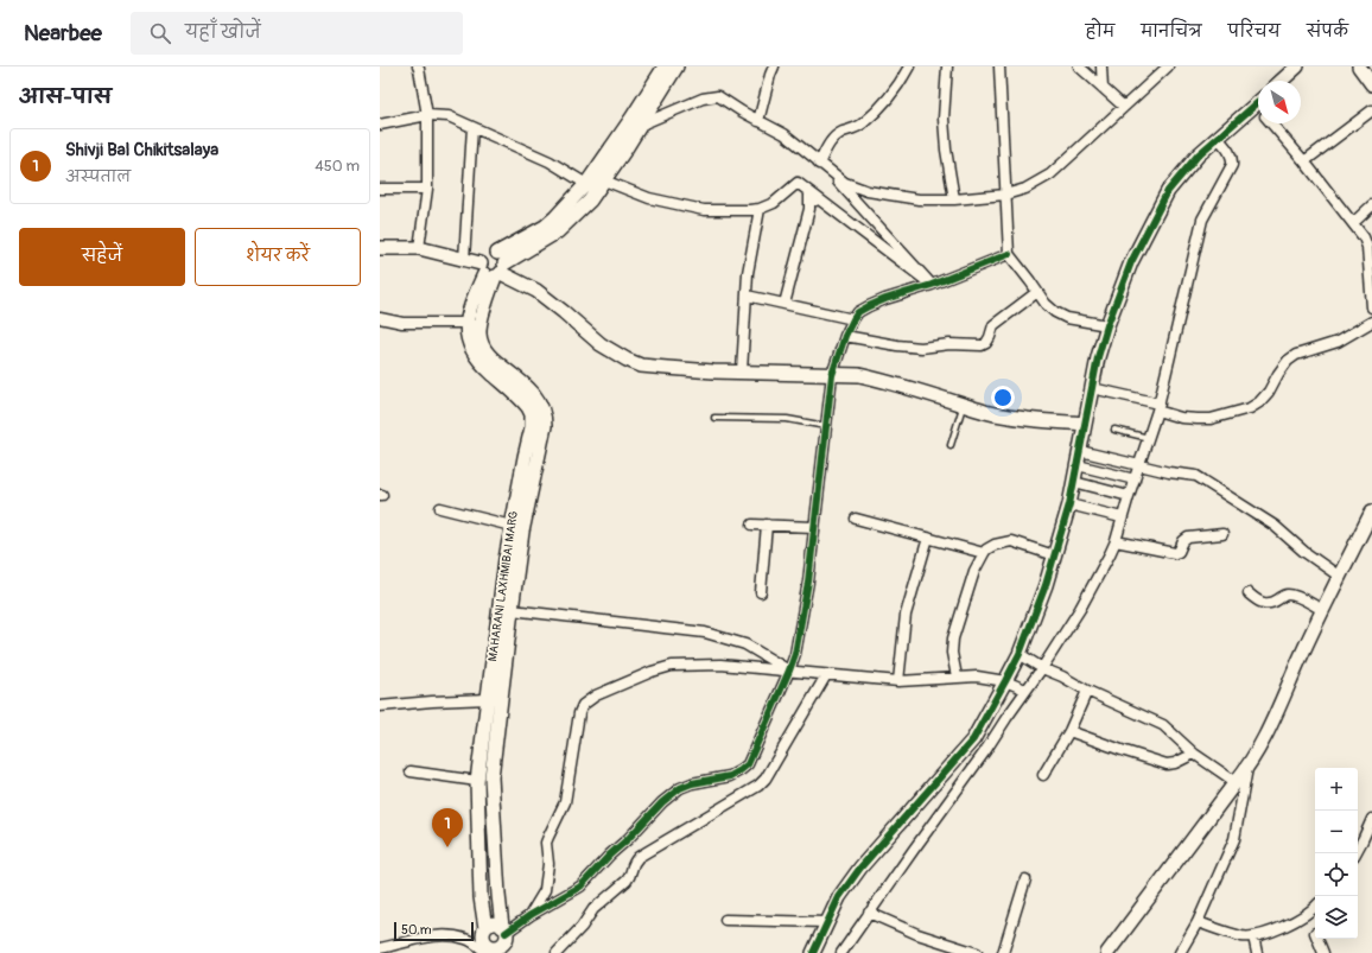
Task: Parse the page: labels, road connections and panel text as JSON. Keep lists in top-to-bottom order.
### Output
{
  "streets": {
    "street": ["MAHARANI LAXHMIBAI MARG"]
  },
  "scale_bar": "50 m",
  "north": "bottom right",
  "page": {
    "header": "Nearbee",
    "search": "यहाँ खोजें",
    "nav": [
      "होम",
      "मानचित्र",
      "परिचय",
      "संपर्क"
    ],
    "heading": "आस-पास",
    "list": [
      {
        "mark": "1",
        "name": "Shivji Bal Chikitsalaya",
        "note": "अस्पताल",
        "value": "450 m"
      }
    ],
    "buttons": ["सहेजें", "शेयर करें"],
    "map_buttons": ["+", "−"],
    "pins": "1",
    "scale": "50 m"
  }
}
